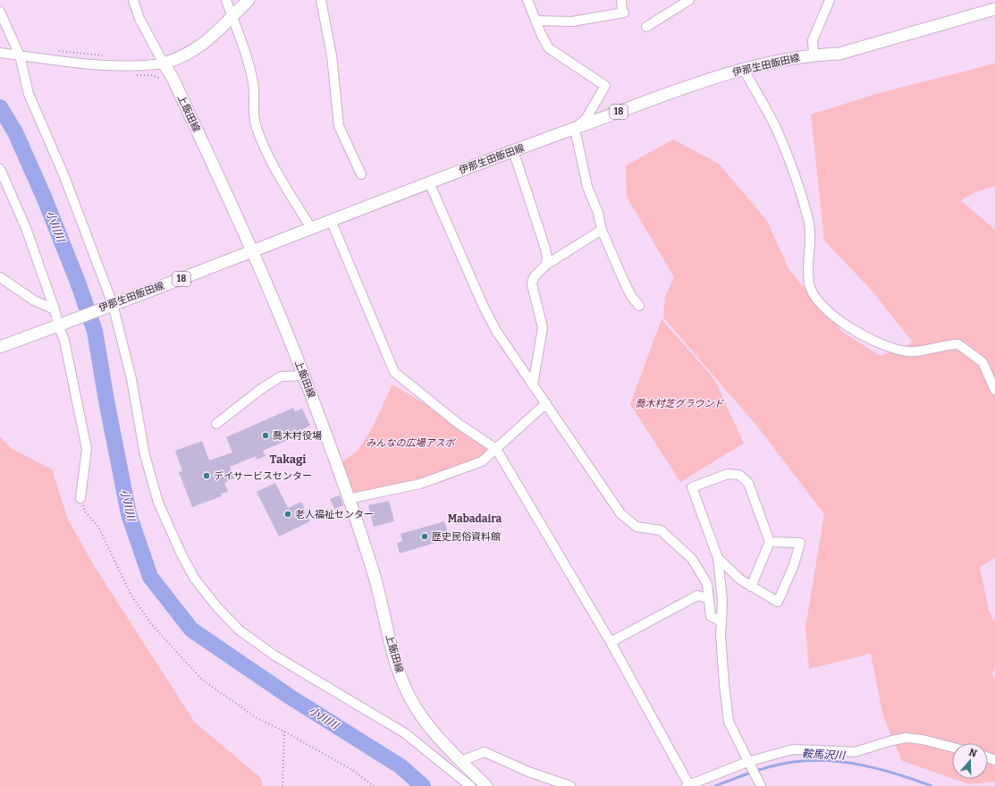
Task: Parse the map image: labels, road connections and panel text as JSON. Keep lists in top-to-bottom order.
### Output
{
  "streets": {
    "main road": ["伊那生田飯田線", "18", "上飯田線"]
  },
  "crossings": [
    ["伊那生田飯田線", "上飯田線"]
  ],
  "districts": ["Takagi", "Mabadaira"],
  "water": ["小川川", "鞍馬沢川"],
  "parks": ["喬木村芝グラウンド", "みんなの広場アスボ"],
  "places": [
    "喬木村役場",
    "デイサービスセンター",
    "老人福祉センター",
    "歴史民俗資料館"
  ],
  "north": "top"
}
